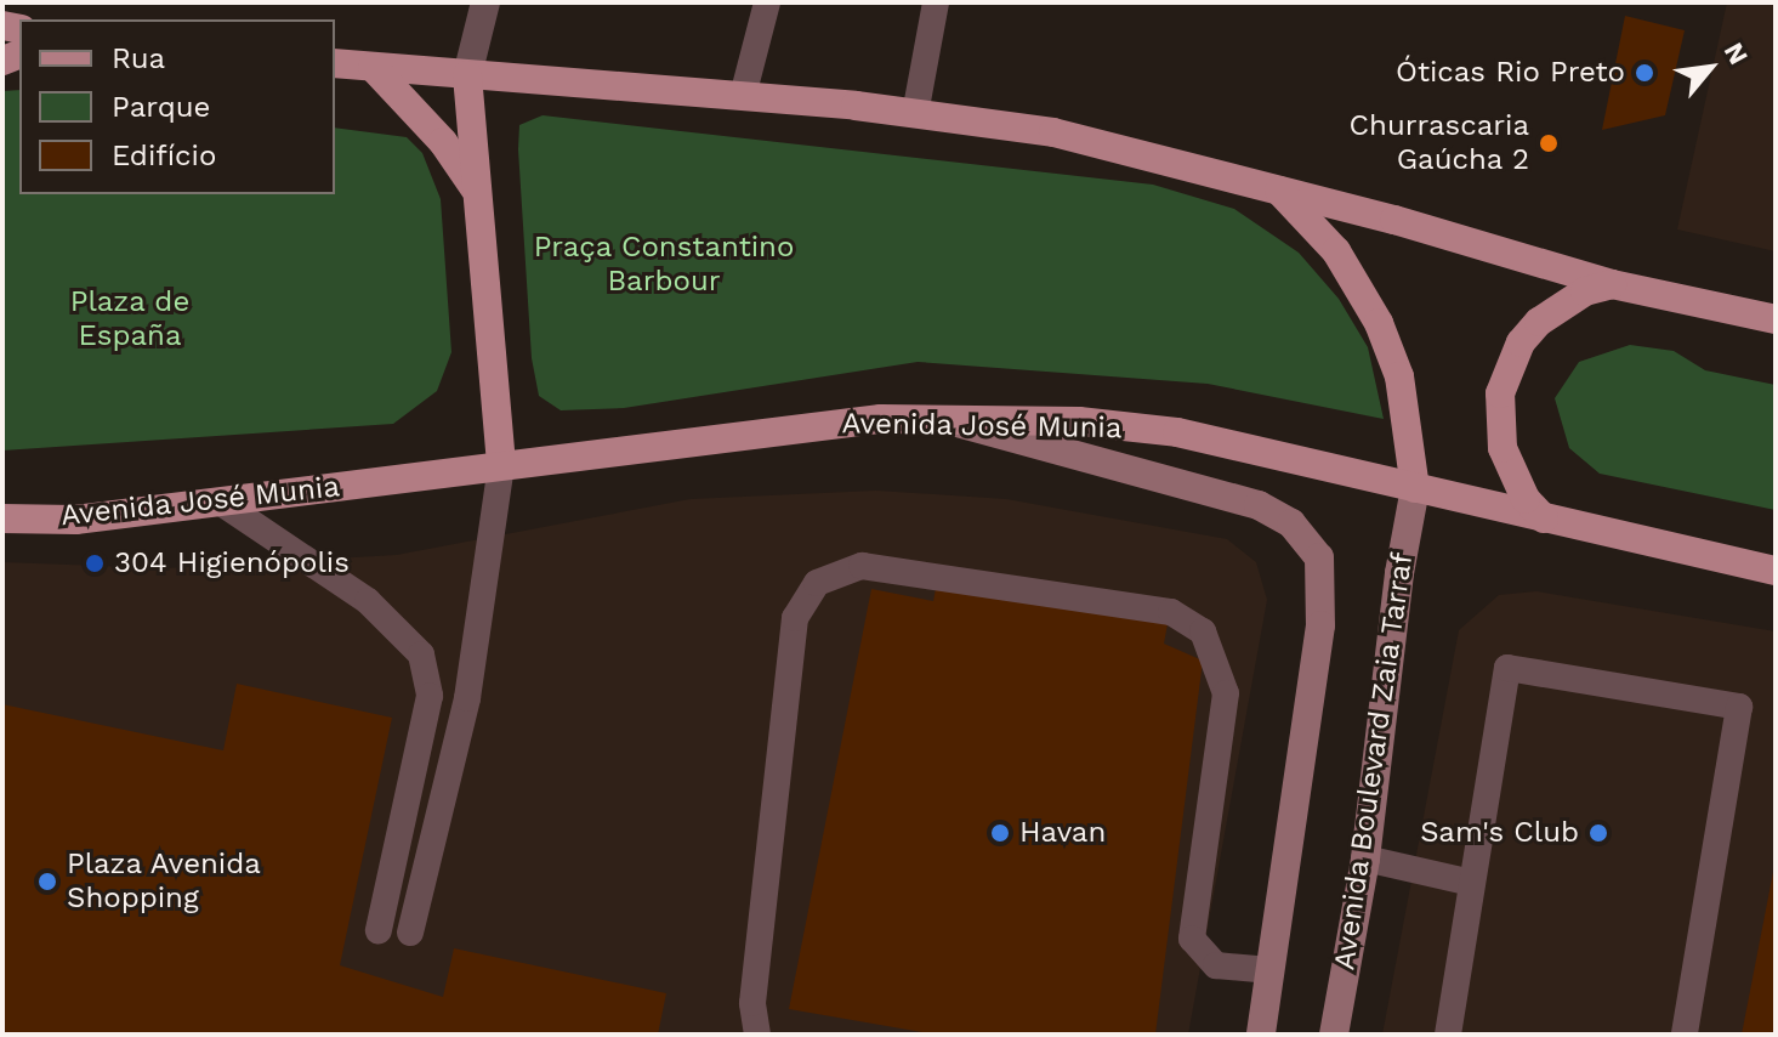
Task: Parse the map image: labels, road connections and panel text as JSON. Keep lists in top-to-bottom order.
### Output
{
  "streets": {
    "main road": ["Avenida José Munia", "Avenida Boulevard Zaia Tarraf"]
  },
  "crossings": [
    ["Avenida José Munia", "Avenida Boulevard Zaia Tarraf"]
  ],
  "parks": ["Praça Constantino Barbour", "Plaza de España"],
  "places": [
    "Óticas Rio Preto",
    "Churrascaria Gaúcha 2",
    "304 Higienópolis",
    "Havan",
    "Sam's Club",
    "Plaza Avenida Shopping"
  ],
  "legend": ["Rua", "Parque", "Edifício"],
  "north": "top right"
}
